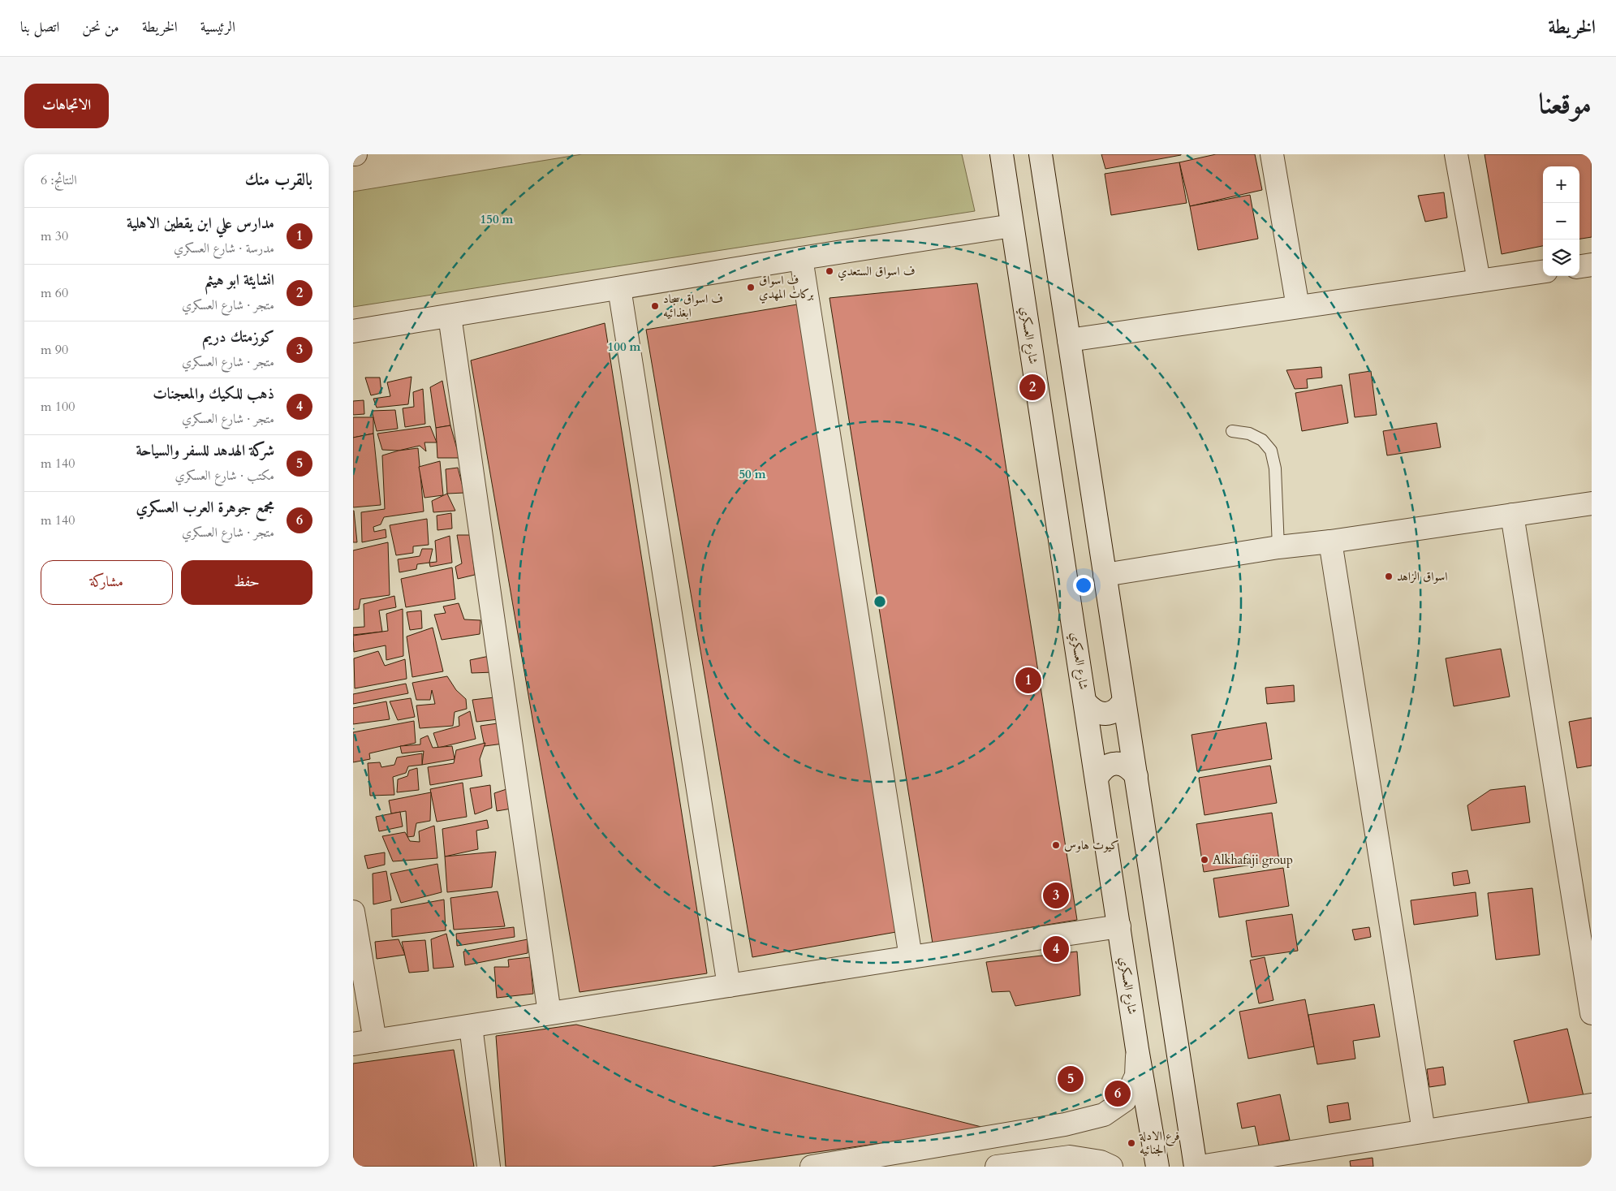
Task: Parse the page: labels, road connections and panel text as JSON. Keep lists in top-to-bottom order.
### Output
{
  "streets": {
    "street": ["شارع العسكري"]
  },
  "places": [
    "ف اسواق الستعدي",
    "ف اسواق بركات المهدي",
    "ف اسواق سجاد ابغذائيه",
    "اسواق الزاهد",
    "كيوت هاوس",
    "Alkhafaji group",
    "فرع الادلة الجنائيه"
  ],
  "page": {
    "header": "الخريطة",
    "nav": [
      "الرئيسية",
      "الخريطة",
      "من نحن",
      "اتصل بنا"
    ],
    "title": "موقعنا",
    "buttons": [
      "الاتجاهات",
      ["حفظ", "مشاركة"]
    ],
    "heading": ["بالقرب منك", "النتائج: 6"],
    "map_buttons": ["+", "−"],
    "list": [
      {
        "mark": "1",
        "name": "مدارس علي ابن يقطين الاهلية",
        "note": "مدرسة · شارع العسكري",
        "value": "30 m"
      },
      {
        "mark": "2",
        "name": "انشايئة ابو هيثم",
        "note": "متجر · شارع العسكري",
        "value": "60 m"
      },
      {
        "mark": "3",
        "name": "كوزمتك دريم",
        "note": "متجر · شارع العسكري",
        "value": "90 m"
      },
      {
        "mark": "4",
        "name": "ذهب للكيك والمعجنات",
        "note": "متجر · شارع العسكري",
        "value": "100 m"
      },
      {
        "mark": "5",
        "name": "شركة الهدهد للسفر والسياحة",
        "note": "مكتب · شارع العسكري",
        "value": "140 m"
      },
      {
        "mark": "6",
        "name": "مجمع جوهرة العرب العسكري",
        "note": "متجر · شارع العسكري",
        "value": "140 m"
      }
    ],
    "pins": [
      "2",
      "1",
      "3",
      "4",
      "5",
      "6"
    ]
  },
  "rings": ["150 m", "100 m", "50 m"]
}
